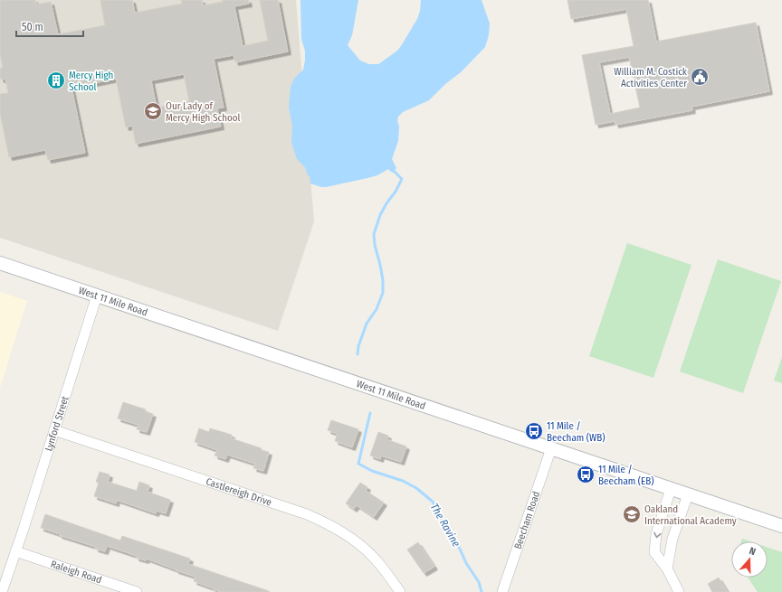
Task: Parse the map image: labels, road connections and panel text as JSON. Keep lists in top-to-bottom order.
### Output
{
  "streets": {
    "street": [
      "West 11 Mile Road",
      "Lynford Street",
      "Castlereigh Drive",
      "Beecham Road",
      "Raleigh Road"
    ]
  },
  "crossings": [
    ["West 11 Mile Road", "Lynford Street"],
    ["West 11 Mile Road", "Beecham Road"],
    ["Lynford Street", "Castlereigh Drive"],
    ["Lynford Street", "Raleigh Road"]
  ],
  "water": ["The Ravine"],
  "places": {
    "public building": ["William M. Costick Activities Center"],
    "building": ["Mercy High School"],
    "school or university": ["Our Lady of Mercy High School", "Oakland International Academy"],
    "bus stop": ["11 Mile / Beecham (WB)", "11 Mile / Beecham (EB)"]
  },
  "scale_bar": "50 m",
  "north": "top"
}
